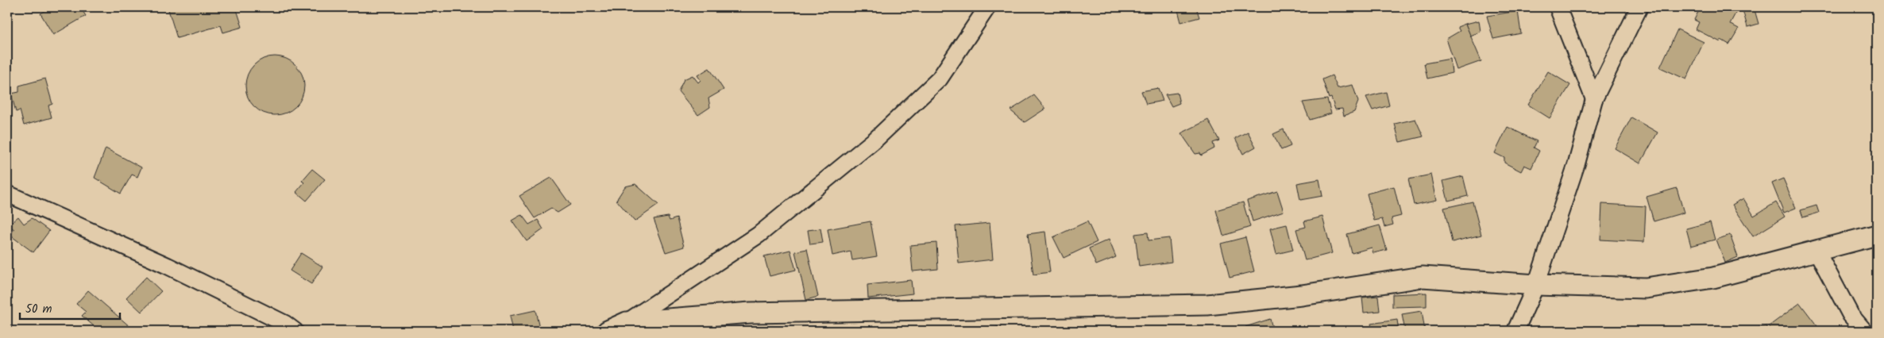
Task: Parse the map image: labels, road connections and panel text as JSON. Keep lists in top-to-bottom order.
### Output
{
  "scale_bar": "50 m"
}
